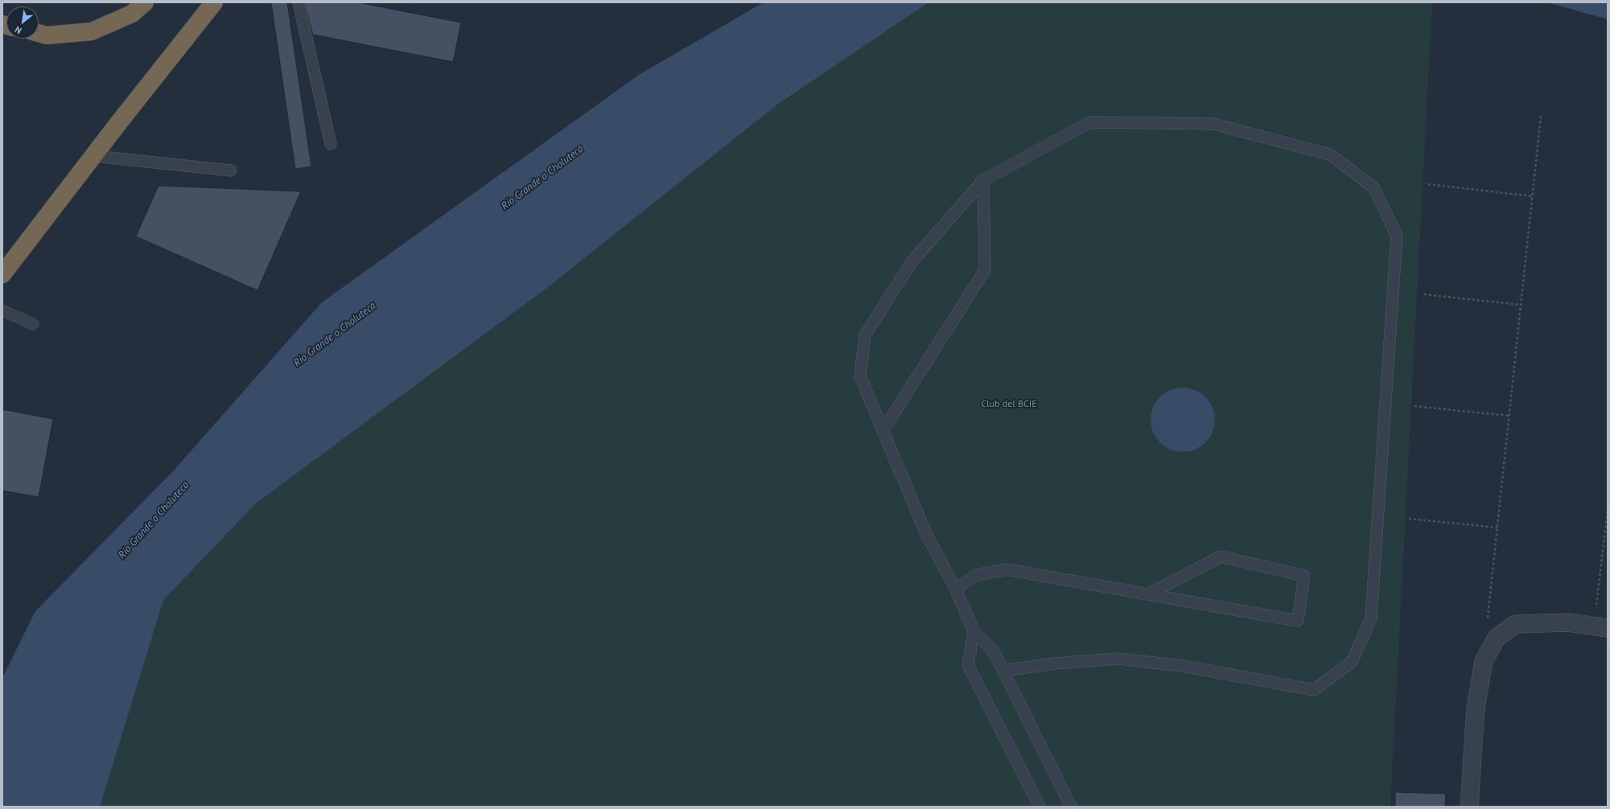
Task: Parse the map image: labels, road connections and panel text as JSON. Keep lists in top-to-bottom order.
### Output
{
  "water": ["Río Grande o Choluteca"],
  "parks": ["Club del BCIE"],
  "north": "bottom left"
}
